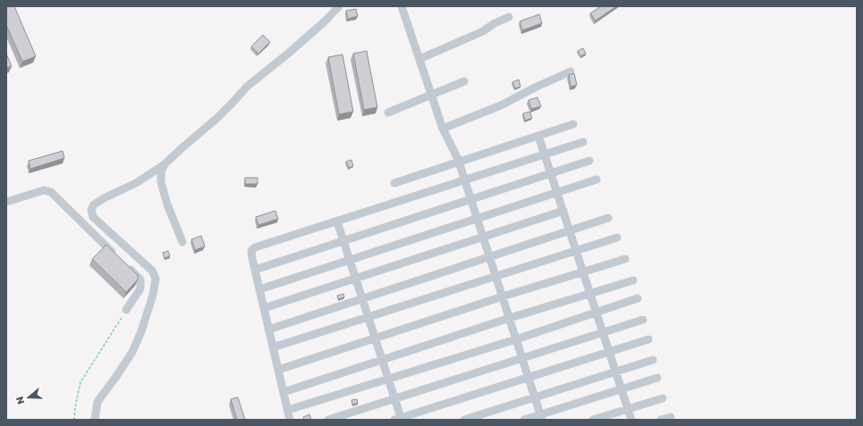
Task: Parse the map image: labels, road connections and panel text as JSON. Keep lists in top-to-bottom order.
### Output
{
  "north": "left"
}
